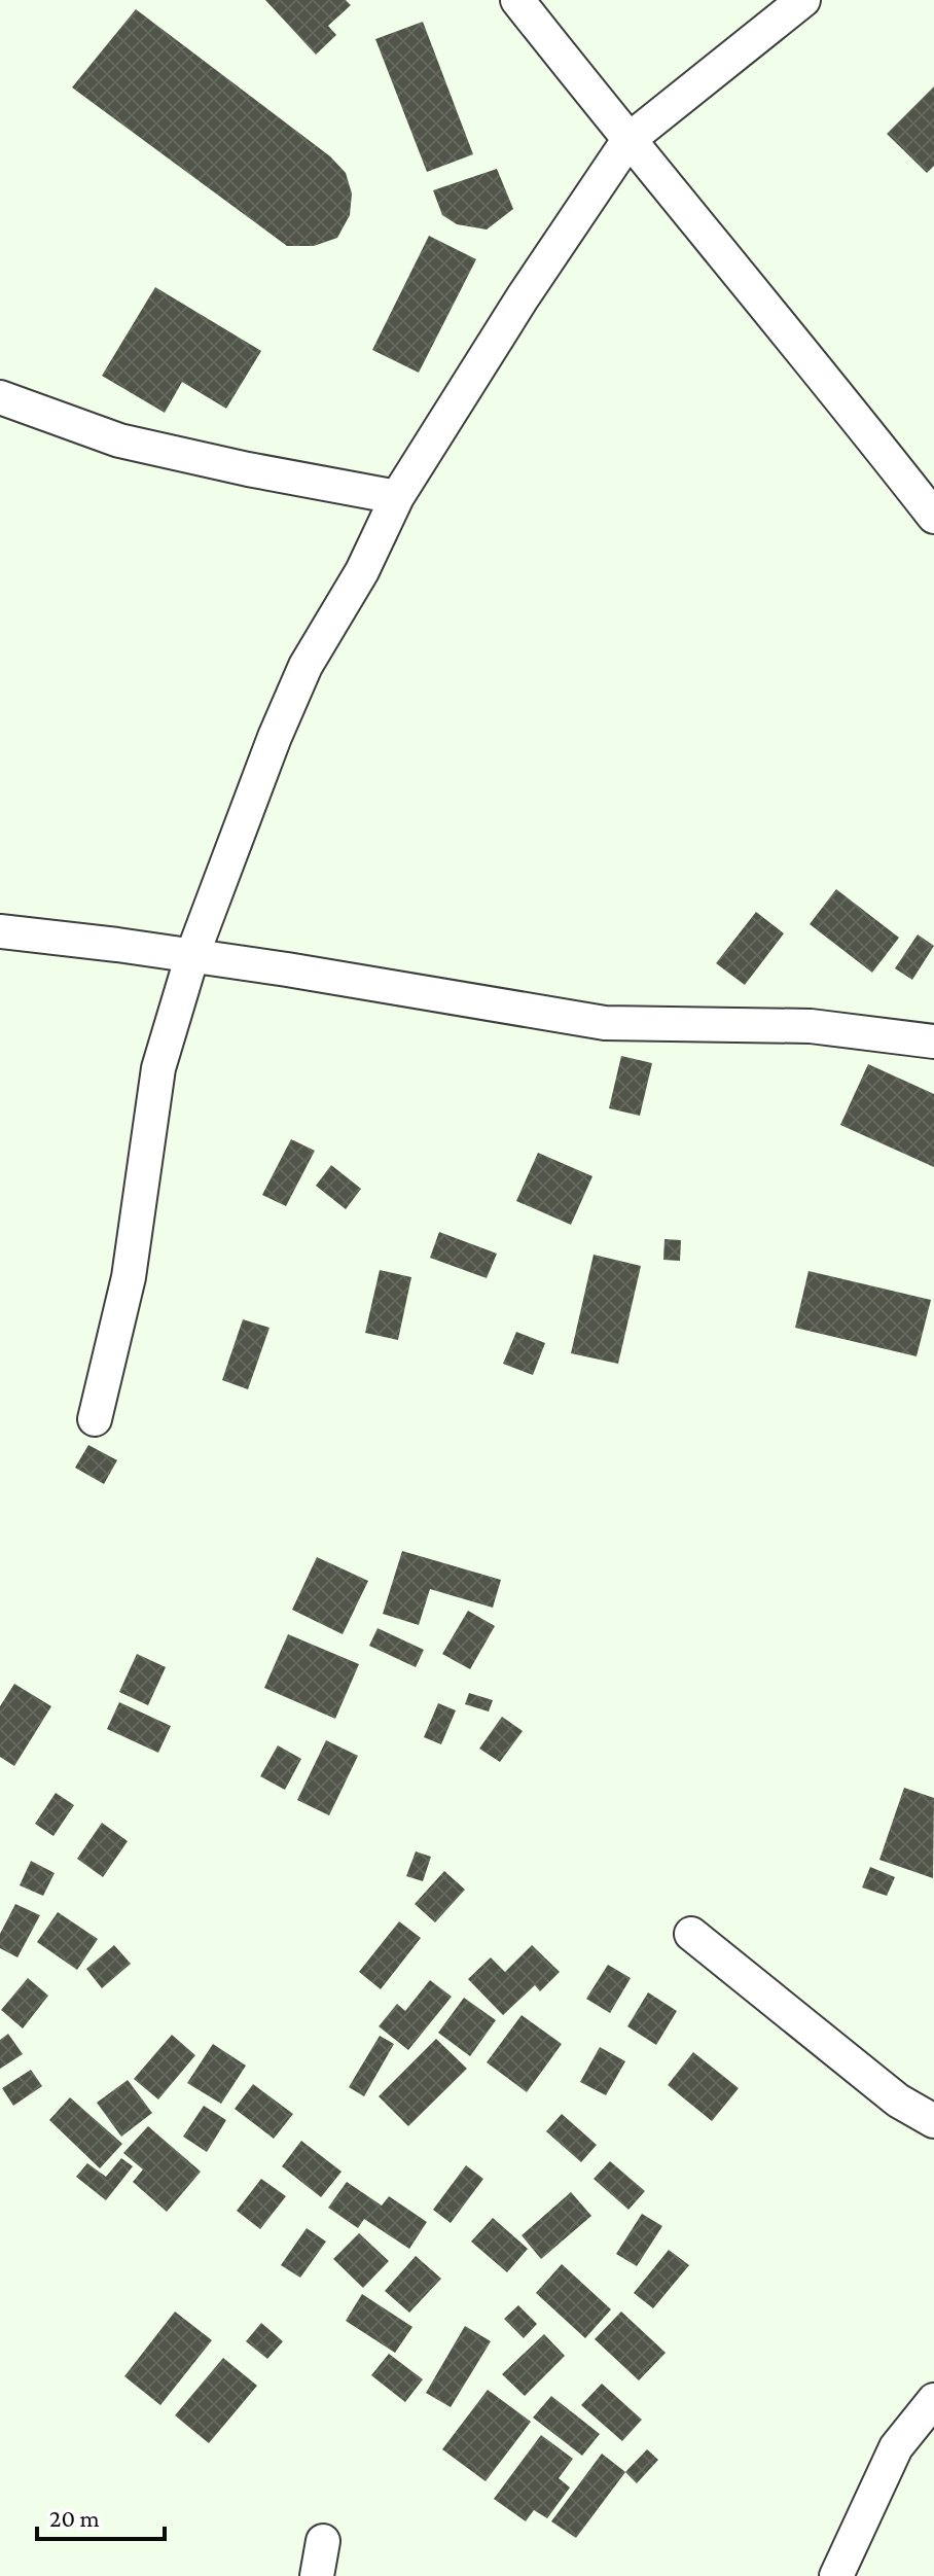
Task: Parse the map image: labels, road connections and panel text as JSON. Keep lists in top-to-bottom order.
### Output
{
  "scale_bar": "20 m"
}
